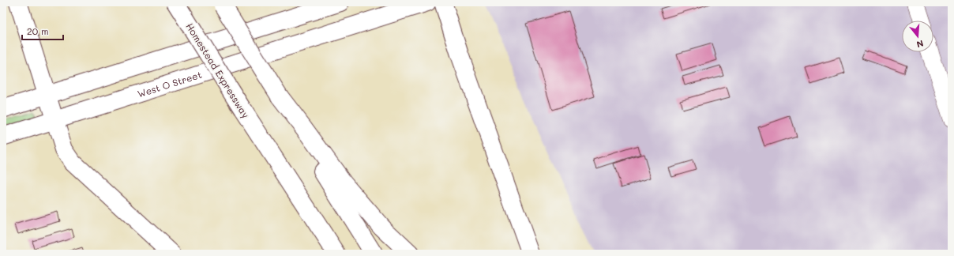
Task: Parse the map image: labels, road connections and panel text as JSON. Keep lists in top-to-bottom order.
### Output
{
  "streets": {
    "main road": ["Homestead Expressway", "West O Street"]
  },
  "scale_bar": "20 m",
  "north": "bottom"
}
